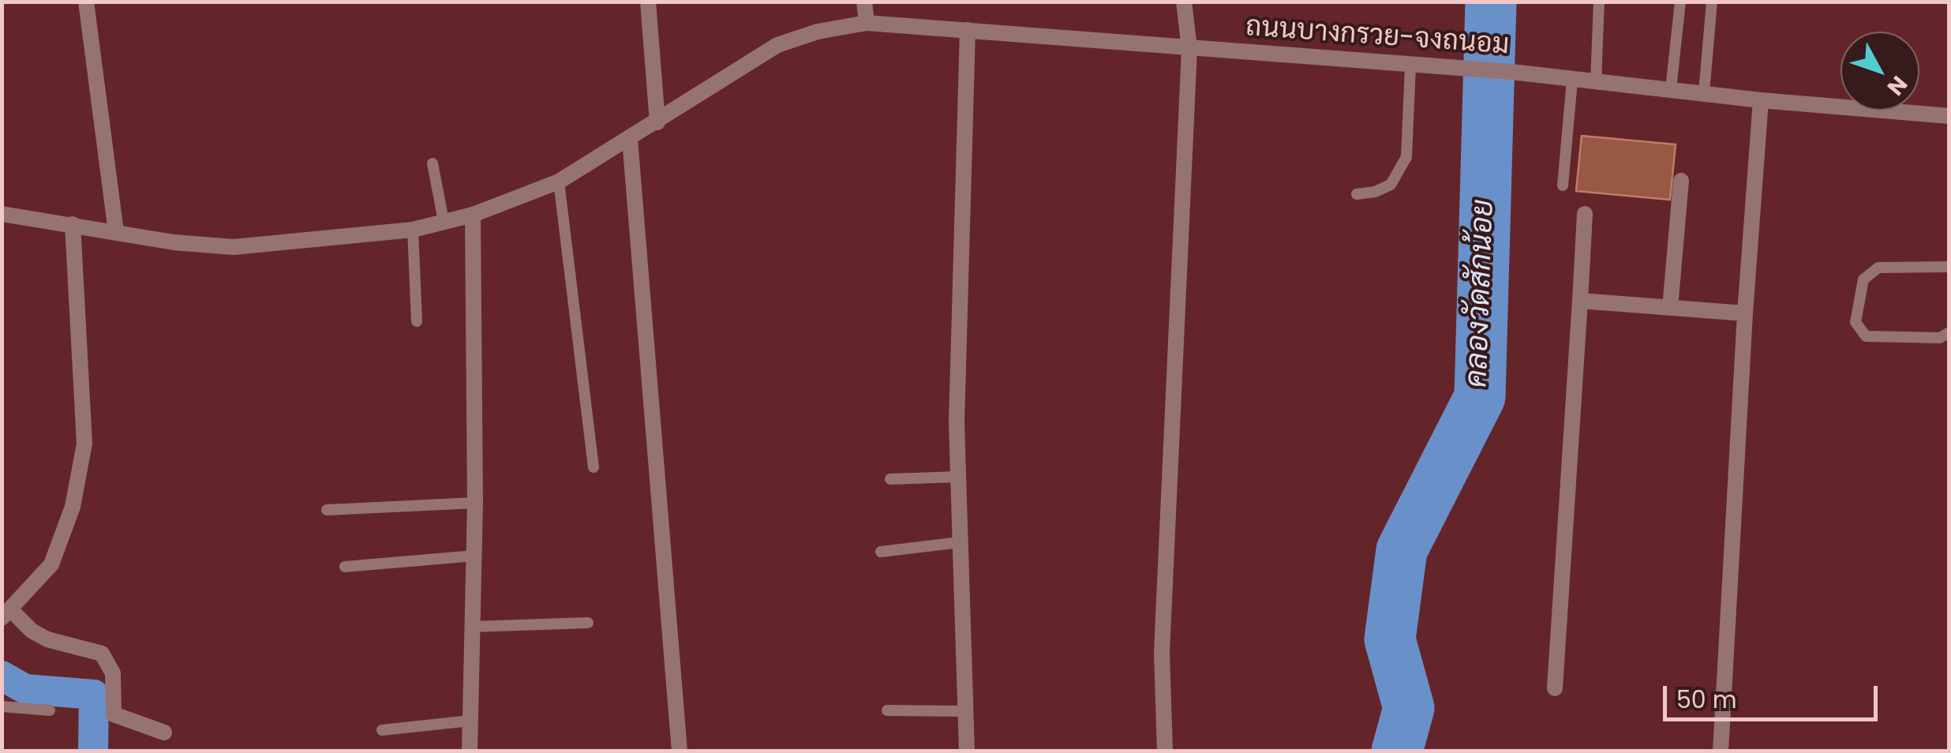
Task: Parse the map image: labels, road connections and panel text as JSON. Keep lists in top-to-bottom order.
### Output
{
  "streets": {
    "street": ["ถนนบางกรวย-จงถนอม"]
  },
  "water": ["คลองวัดสักน้อย"],
  "scale_bar": "50 m",
  "north": "bottom right"
}
